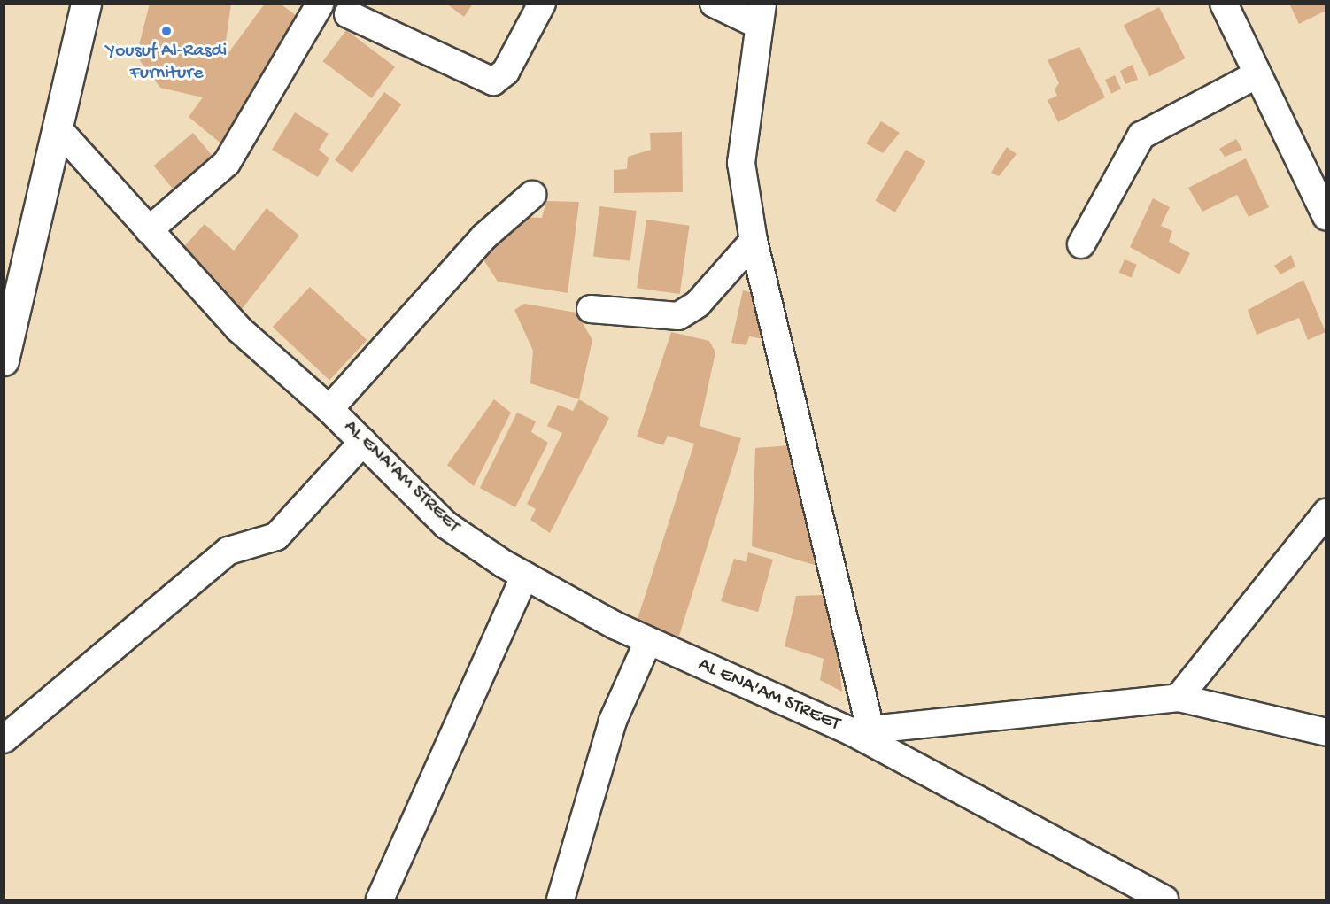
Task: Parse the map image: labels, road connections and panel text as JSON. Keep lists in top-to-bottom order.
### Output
{
  "streets": {
    "street": ["AL ENA'AM STREET"]
  },
  "places": ["Yousuf Al-Rasdi Furniture"]
}
